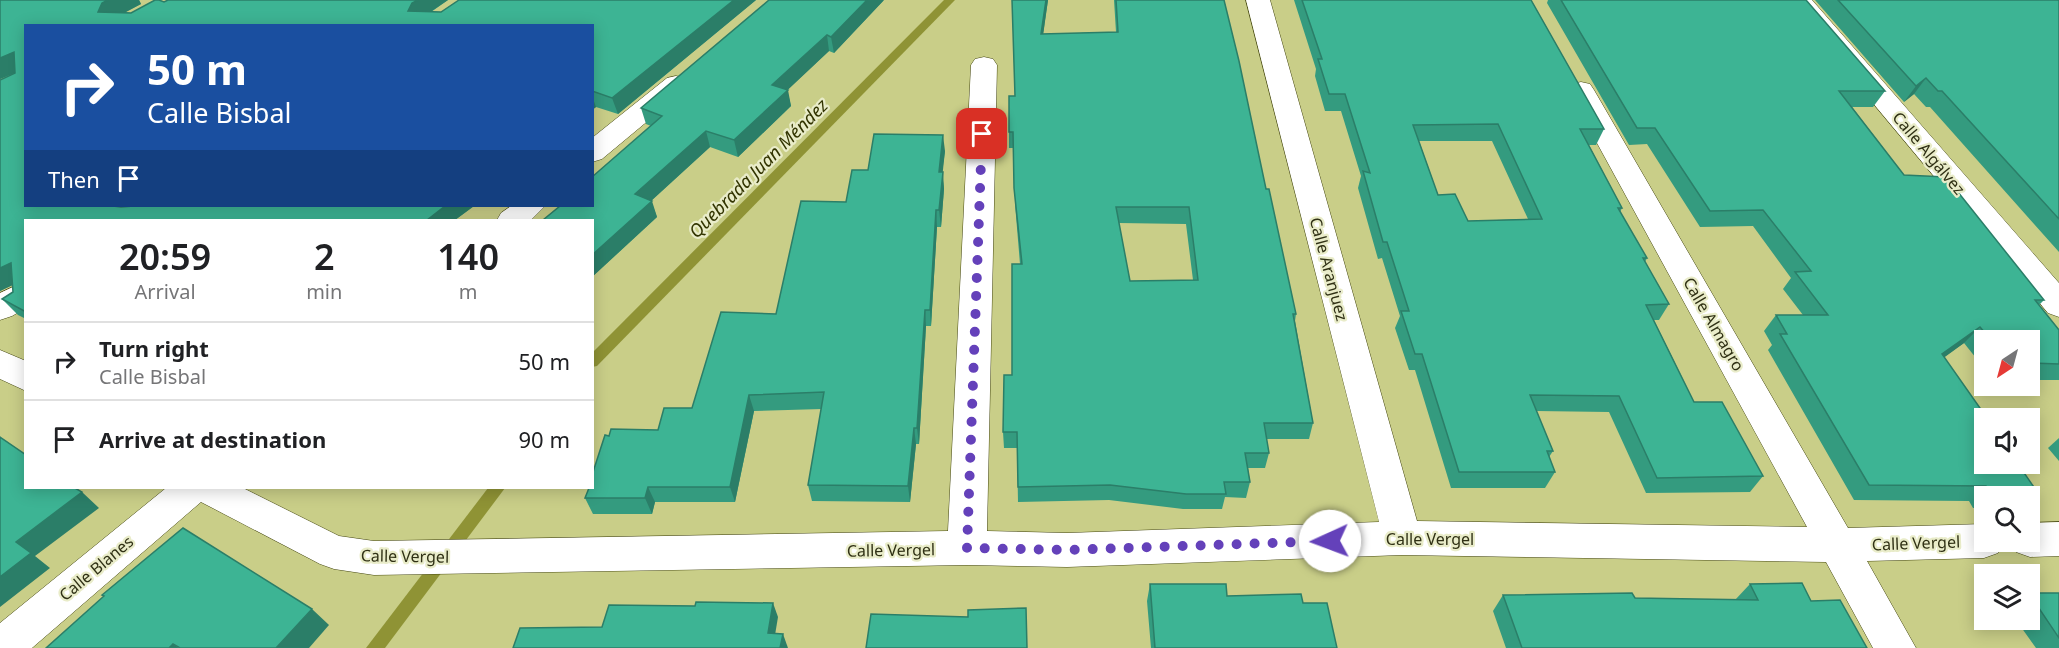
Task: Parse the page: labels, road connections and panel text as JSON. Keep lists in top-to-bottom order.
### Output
{
  "streets": {
    "street": [
      "Calle Algálvez",
      "Calle Aranjuez",
      "Calle Almagro",
      "Calle Vergel",
      "Calle Blanes"
    ]
  },
  "crossings": [
    ["Calle Aranjuez", "Calle Vergel"],
    ["Calle Almagro", "Calle Vergel"]
  ],
  "water": ["Quebrada Juan Méndez"],
  "north": "bottom left",
  "page": {
    "turn": ["50 m", "Calle Bisbal"],
    "then": "Then",
    "eta": [
      "20:59",
      "Arrival",
      "2",
      "min",
      "140",
      "m"
    ],
    "list": [
      {
        "name": "Turn right",
        "note": "Calle Bisbal",
        "value": "50 m"
      },
      {
        "name": "Arrive at destination",
        "value": "90 m"
      }
    ]
  }
}
